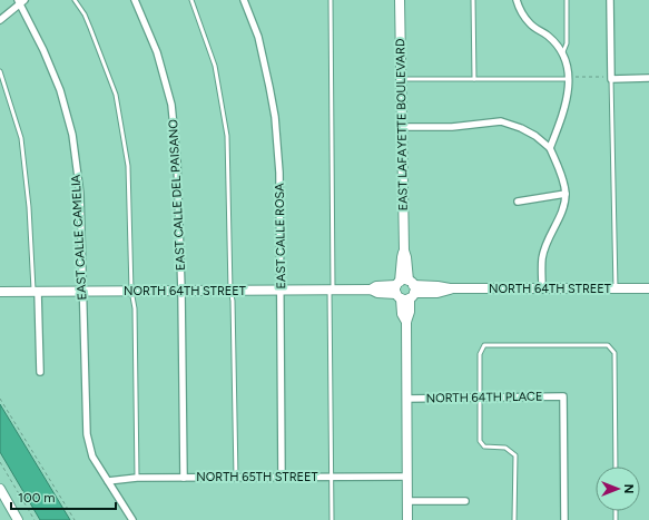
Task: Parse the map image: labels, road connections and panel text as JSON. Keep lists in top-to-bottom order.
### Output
{
  "streets": {
    "street": [
      "EAST LAFAYETTE BOULEVARD",
      "EAST CALLE DEL PAISANO",
      "EAST CALLE ROSA",
      "EAST CALLE CAMELIA",
      "NORTH 64TH STREET",
      "NORTH 64TH PLACE",
      "NORTH 65TH STREET"
    ]
  },
  "crossings": [
    ["EAST LAFAYETTE BOULEVARD", "NORTH 64TH STREET"],
    ["EAST LAFAYETTE BOULEVARD", "NORTH 64TH PLACE"],
    ["EAST LAFAYETTE BOULEVARD", "NORTH 65TH STREET"],
    ["EAST CALLE DEL PAISANO", "NORTH 64TH STREET"],
    ["EAST CALLE DEL PAISANO", "NORTH 65TH STREET"],
    ["EAST CALLE ROSA", "NORTH 64TH STREET"],
    ["EAST CALLE ROSA", "NORTH 65TH STREET"],
    ["EAST CALLE CAMELIA", "NORTH 64TH STREET"],
    ["EAST CALLE CAMELIA", "NORTH 65TH STREET"]
  ],
  "scale_bar": "100 m",
  "north": "right"
}
